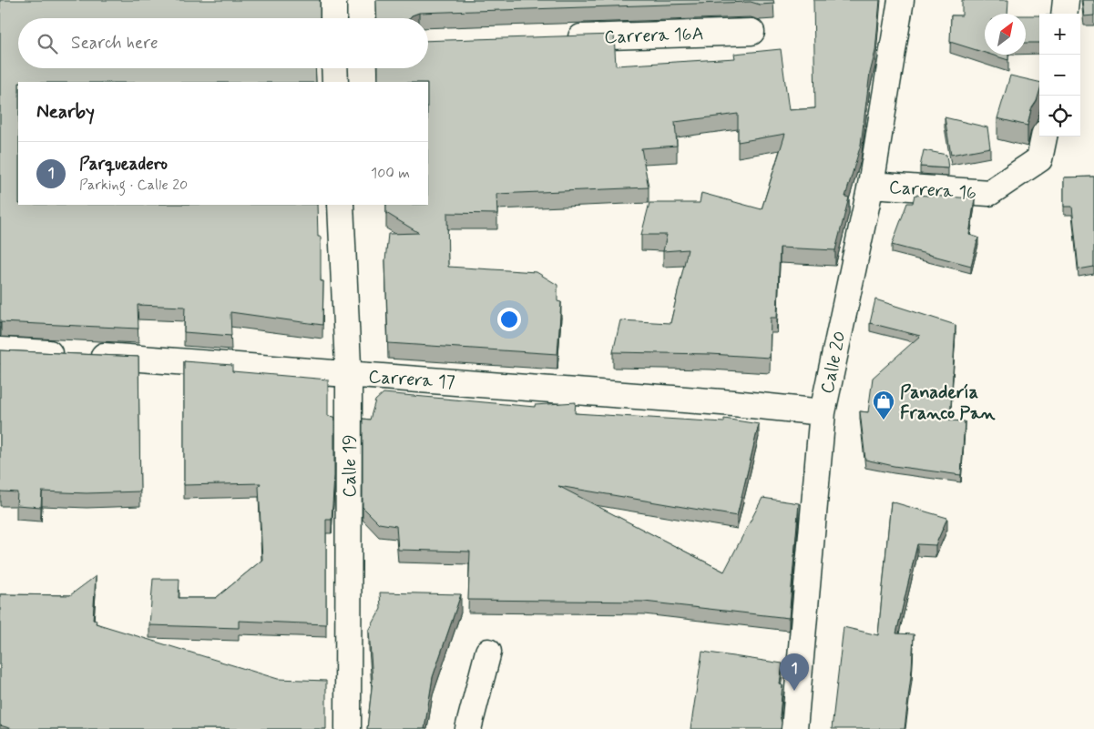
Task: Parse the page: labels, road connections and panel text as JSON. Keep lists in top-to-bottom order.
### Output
{
  "streets": {
    "street": [
      "Carrera 16A",
      "Carrera 16",
      "Calle 20",
      "Carrera 17",
      "Calle 19"
    ]
  },
  "crossings": [
    ["Carrera 16", "Calle 20"],
    ["Calle 20", "Carrera 17"],
    ["Carrera 17", "Calle 19"]
  ],
  "places": {
    "shop": ["Panadería Franco Pan"]
  },
  "north": "top right",
  "page": {
    "map_buttons": ["+", "−"],
    "search": "Search here",
    "heading": "Nearby",
    "list": [
      {
        "mark": "1",
        "name": "Parqueadero",
        "note": "Parking · Calle 20",
        "value": "100 m"
      }
    ],
    "pins": "1"
  }
}
